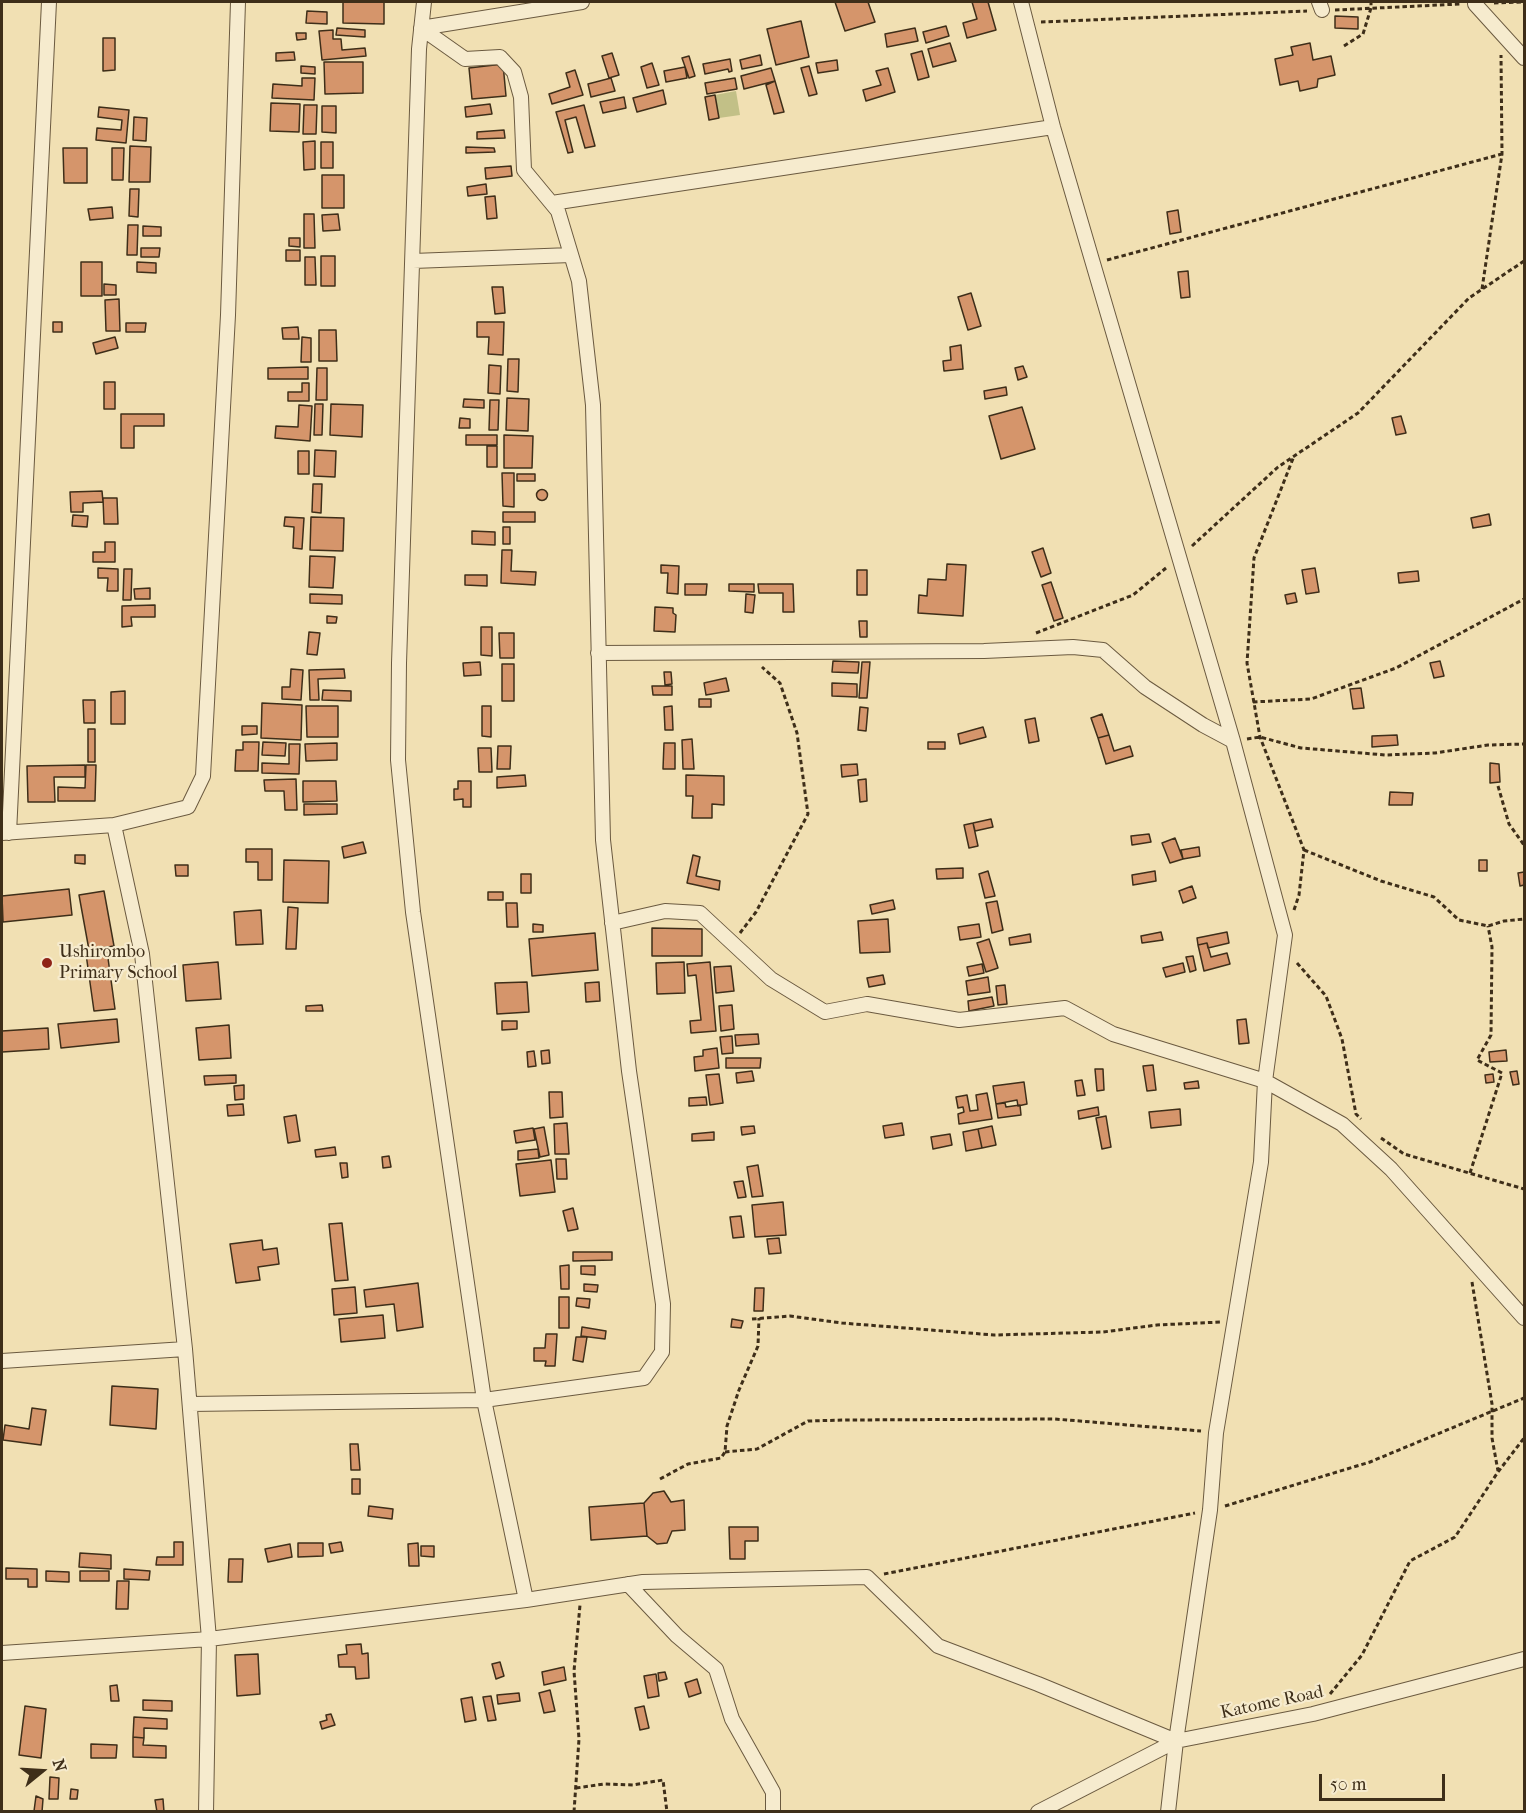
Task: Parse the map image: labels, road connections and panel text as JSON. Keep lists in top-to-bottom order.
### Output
{
  "streets": {
    "street": ["Katome Road"]
  },
  "places": ["Ushirombo Primary School"],
  "scale_bar": "50 m",
  "north": "right"
}
